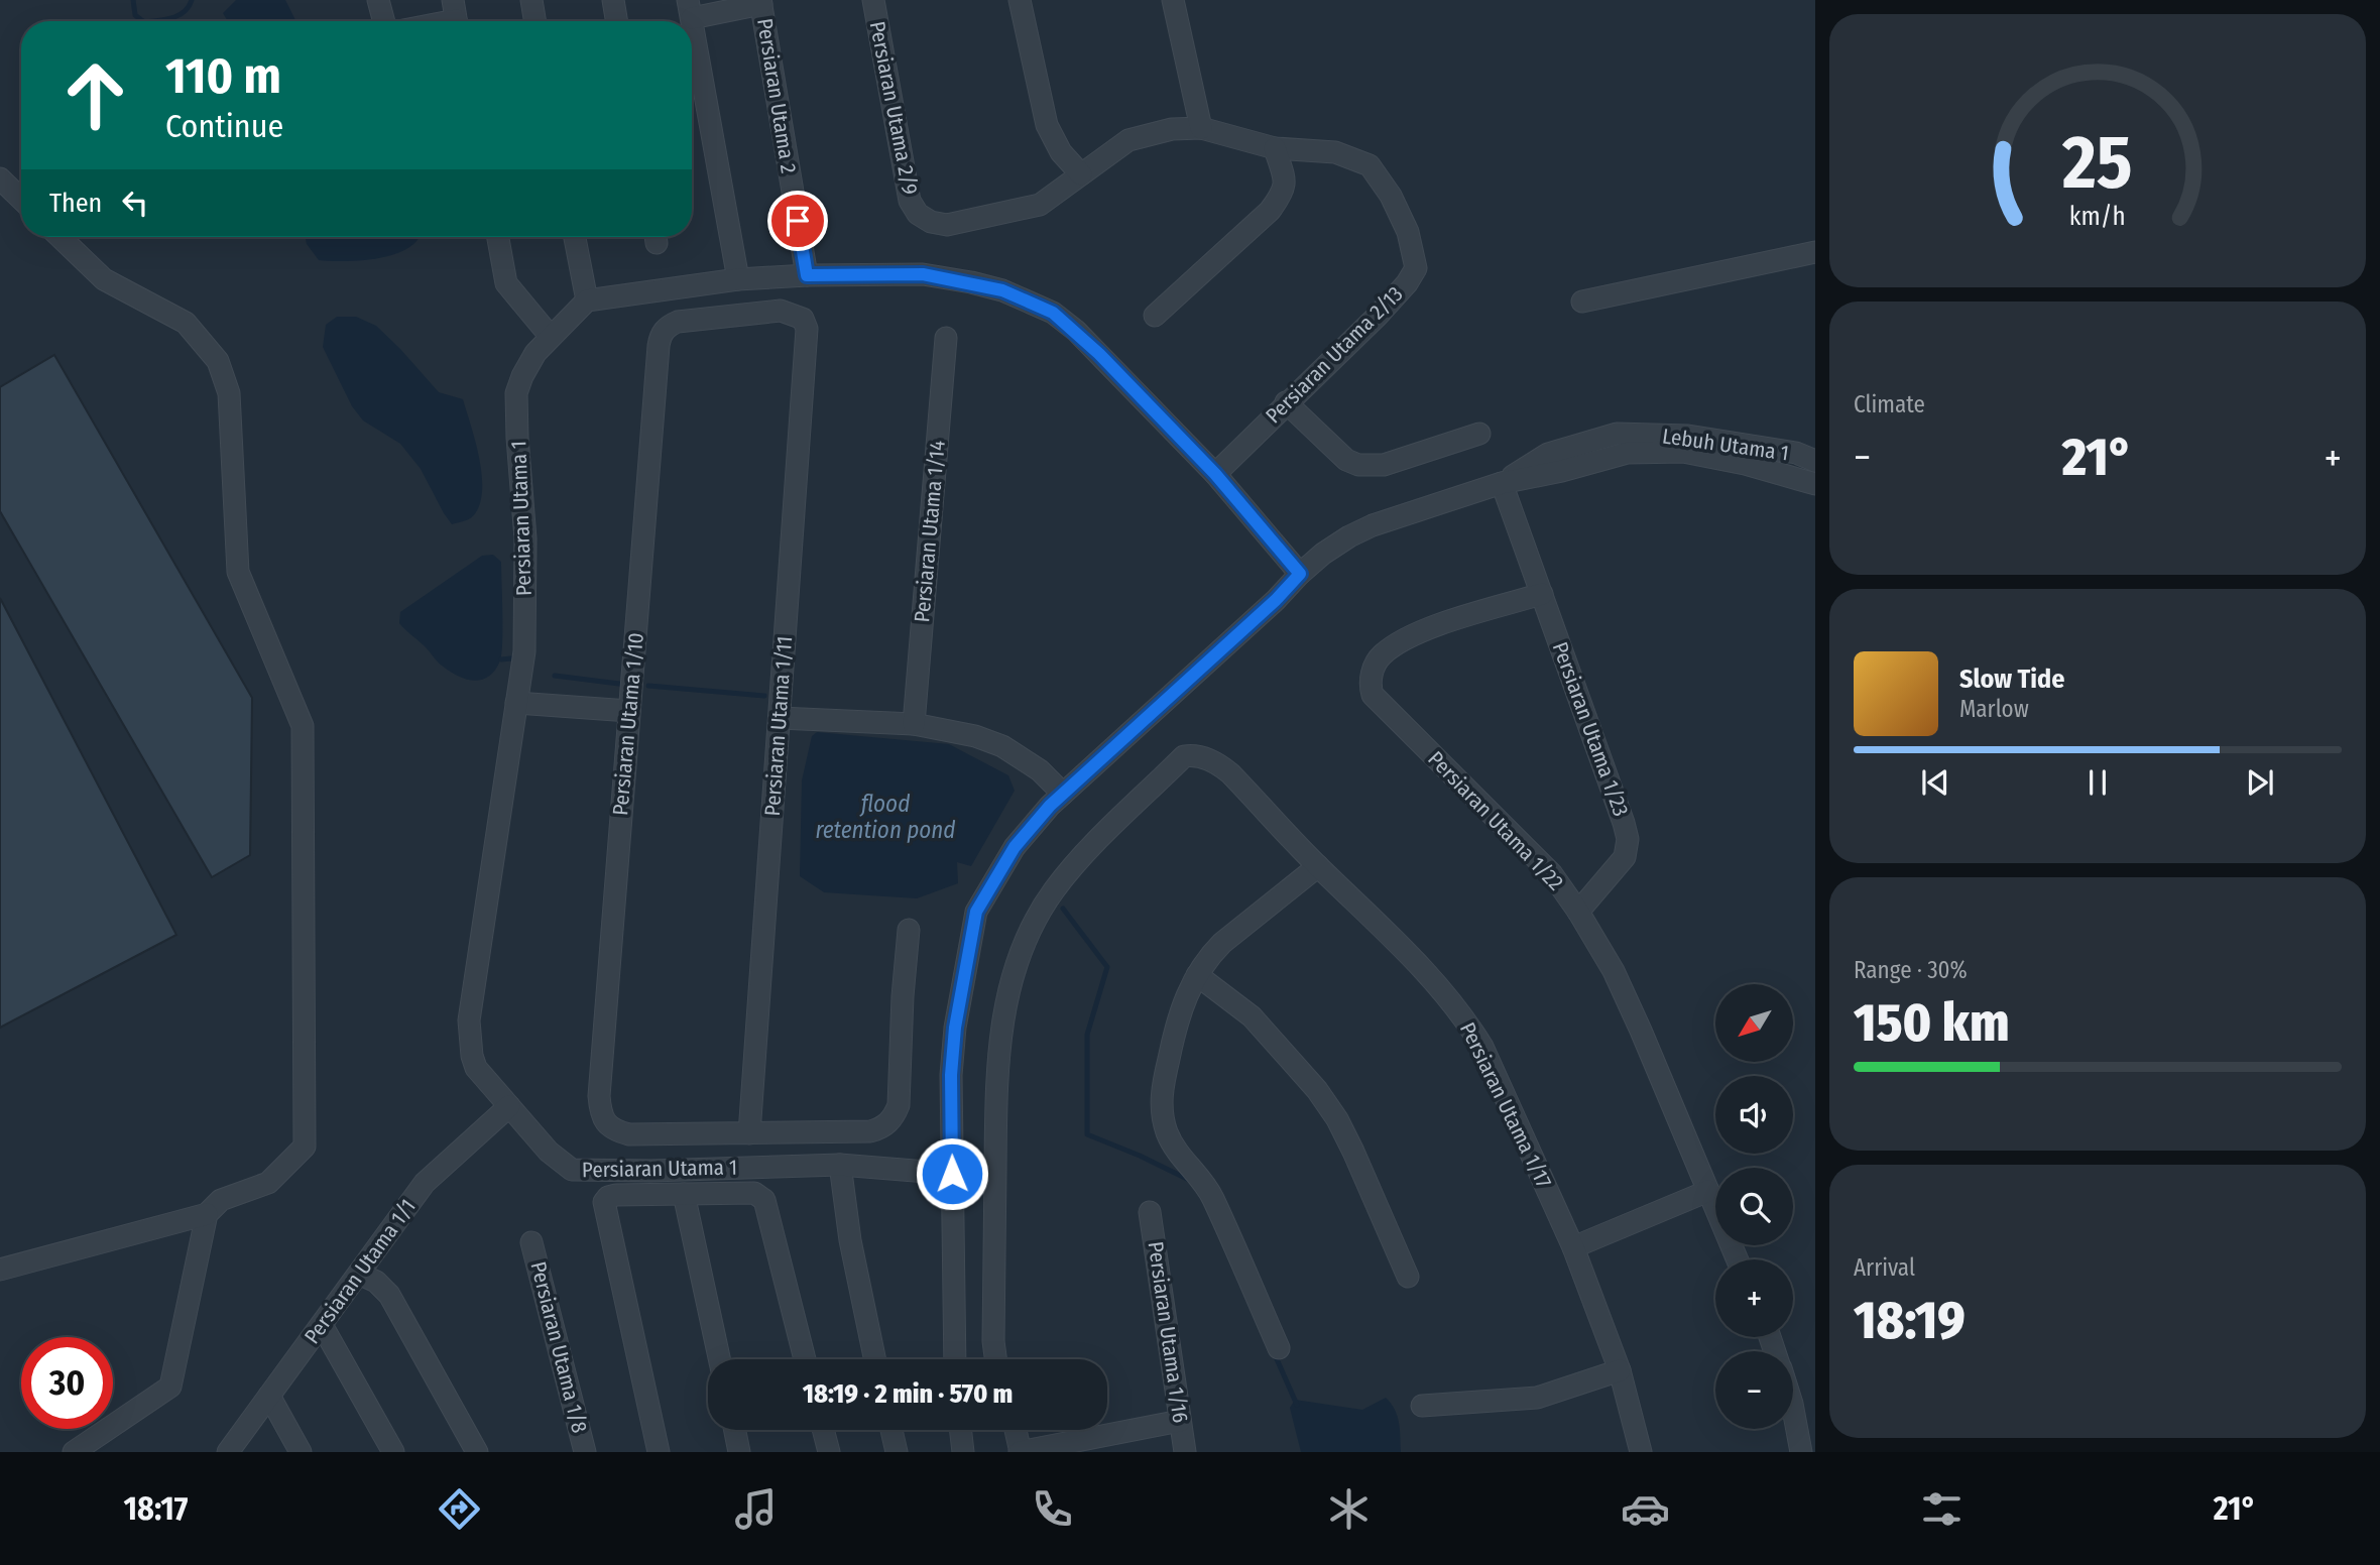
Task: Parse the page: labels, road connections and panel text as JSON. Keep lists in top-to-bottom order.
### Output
{
  "streets": {
    "street": [
      "Persiaran Utama 2",
      "Persiaran Utama 2/9",
      "Persiaran Utama 2/13",
      "Lebuh Utama 1",
      "Persiaran Utama 1",
      "Persiaran Utama 1/14",
      "Persiaran Utama 1/10",
      "Persiaran Utama 1/11",
      "Persiaran Utama 1/23",
      "Persiaran Utama 1/22",
      "Persiaran Utama 1/17",
      "Persiaran Utama 1/1",
      "Persiaran Utama 1/16",
      "Persiaran Utama 1/8"
    ]
  },
  "crossings": [
    ["Persiaran Utama 2/9", "Persiaran Utama 2/13"],
    ["Lebuh Utama 1", "Persiaran Utama 1/23"],
    ["Persiaran Utama 1", "Persiaran Utama 1/1"],
    ["Persiaran Utama 1/10", "Persiaran Utama 1/11"],
    ["Persiaran Utama 1/23", "Persiaran Utama 1/22"]
  ],
  "water": ["flood retention pond"],
  "north": "bottom left",
  "page": {
    "turn": ["110 m", "Continue"],
    "then": "Then",
    "tile": [
      "Climate",
      ["Range · 30%", "150 km"],
      ["Arrival", "18:19"]
    ],
    "heat": ["−", "21°", "+"],
    "song": ["Slow Tide", "Marlow"],
    "map_buttons": ["+", "−"],
    "limit": "30",
    "trip": "18:19 · 2 min · 570 m",
    "tabs": ["18:17", "21°"],
    "gauge": ["25", "km/h"]
  }
}
